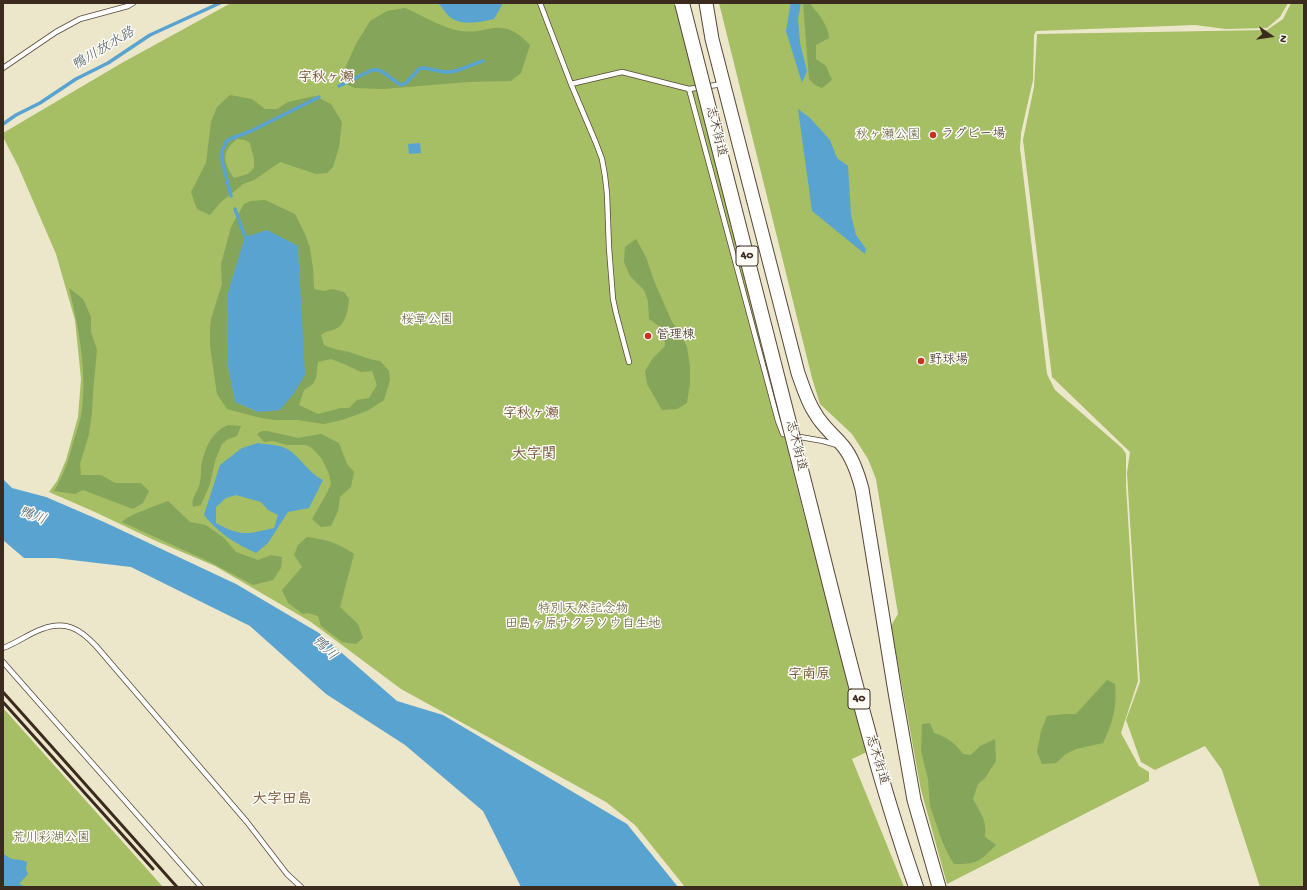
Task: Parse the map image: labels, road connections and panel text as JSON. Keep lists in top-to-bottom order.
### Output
{
  "streets": {
    "main road": ["志木街道", "40"]
  },
  "districts": [
    "字秋ヶ瀬",
    "字秋ヶ瀬",
    "大字関",
    "字南原",
    "大字田島"
  ],
  "water": ["鴨川放水路", "鴨川"],
  "parks": [
    "秋ヶ瀬公園",
    "桜草公園",
    "特別天然記念物 田島ヶ原サクラソウ自生地",
    "荒川彩湖公園"
  ],
  "places": ["ラグビー場", "管理棟", "野球場"],
  "north": "right"
}
